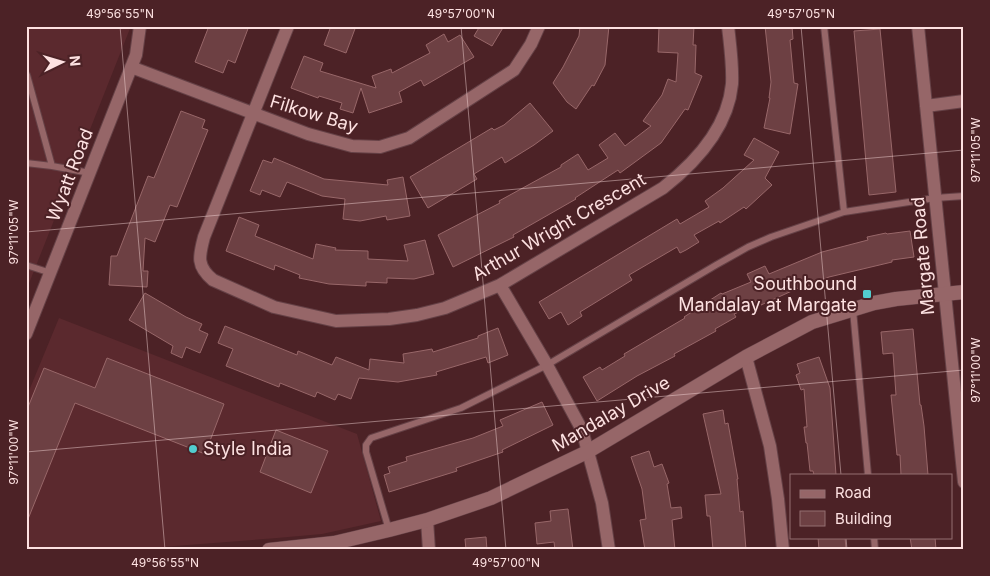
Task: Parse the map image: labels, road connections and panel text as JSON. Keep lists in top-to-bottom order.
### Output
{
  "streets": {
    "street": [
      "Filkow Bay",
      "Wyatt Road",
      "Arthur Wright Crescent",
      "Margate Road",
      "Mandalay Drive"
    ]
  },
  "crossings": [
    ["Filkow Bay", "Wyatt Road"],
    ["Filkow Bay", "Arthur Wright Crescent"],
    ["Margate Road", "Mandalay Drive"]
  ],
  "places": {
    "transit": ["Southbound Mandalay at Margate"],
    "other": ["Style India"]
  },
  "legend": ["Road", "Building"],
  "north": "right",
  "coordinates": [
    "49°56'55\"N",
    "49°57'00\"N",
    "49°57'05\"N",
    "97°11'05\"W",
    "97°11'00\"W"
  ]
}
